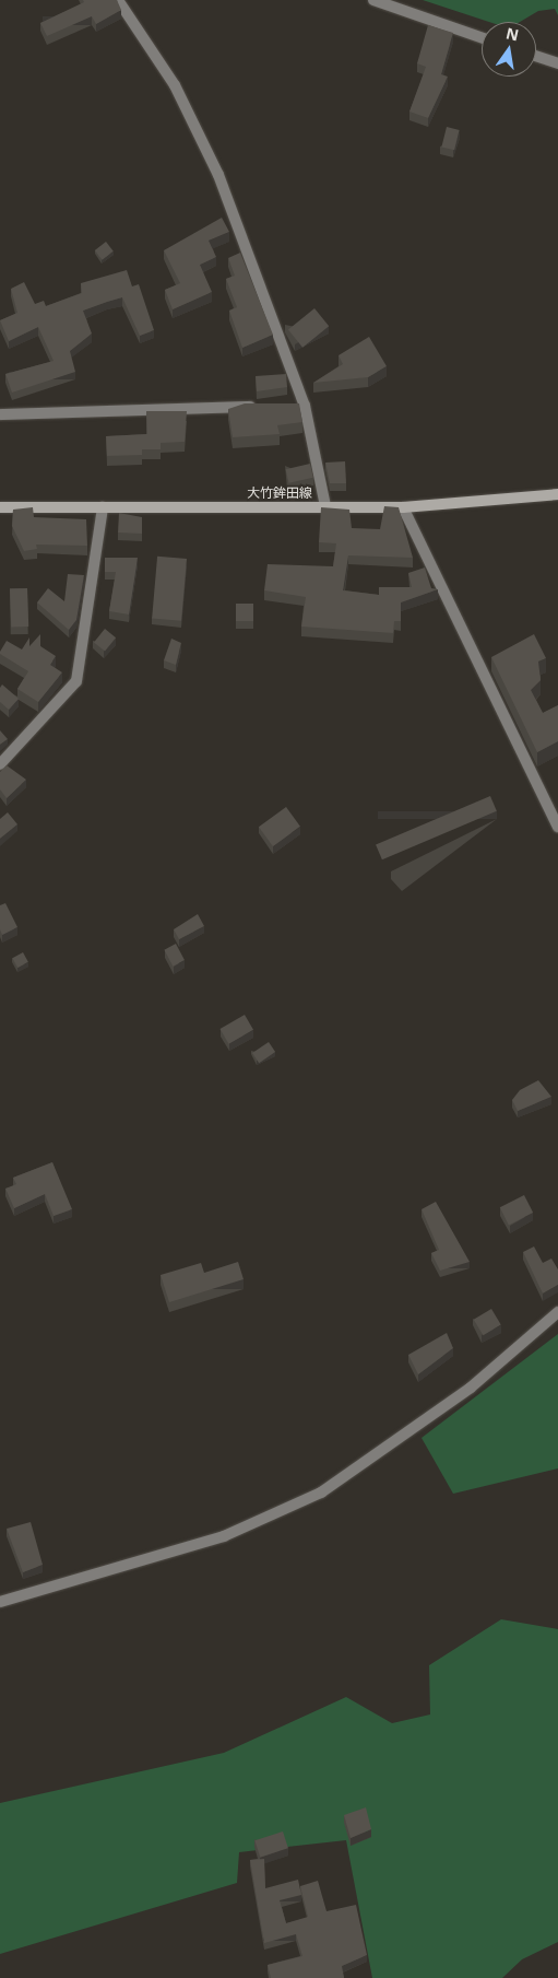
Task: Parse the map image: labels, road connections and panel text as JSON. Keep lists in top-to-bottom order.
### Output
{
  "streets": {
    "main road": ["大竹鉾田線"]
  },
  "north": "top"
}
